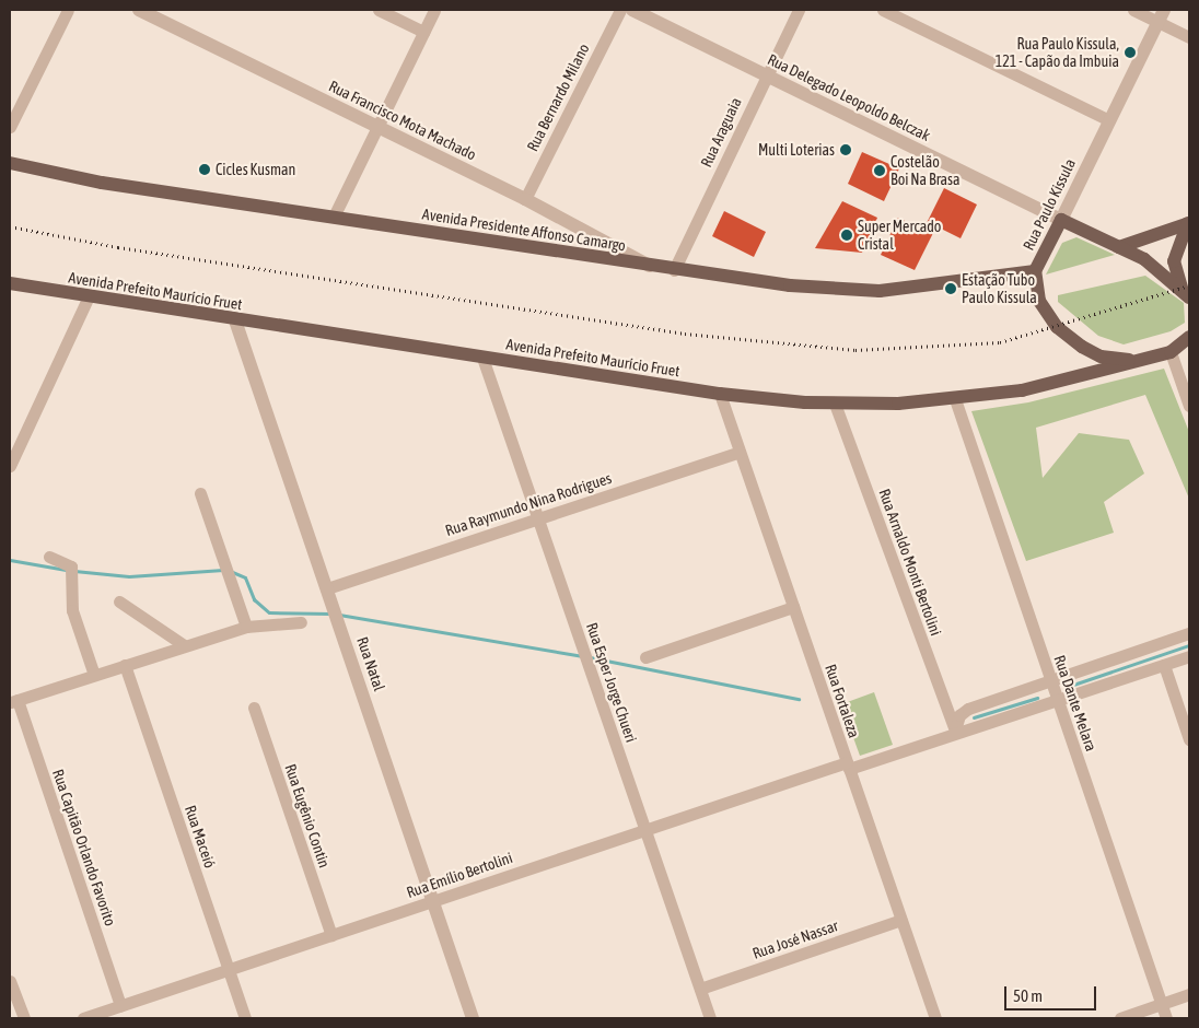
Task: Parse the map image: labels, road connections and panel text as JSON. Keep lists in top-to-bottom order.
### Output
{
  "streets": {
    "main road": [
      "Rua Delegado Leopoldo Belczak",
      "Rua Paulo Kissula",
      "Avenida Presidente Affonso Camargo",
      "Avenida Prefeito Maurício Fruet"
    ],
    "street": [
      "Rua Bernardo Milano",
      "Rua Francisco Mota Machado",
      "Rua Araguaia",
      "Rua Raymundo Nina Rodrigues",
      "Rua Arnaldo Monti Bertolini",
      "Rua Natal",
      "Rua Esper Jorge Chueri",
      "Rua Fortaleza",
      "Rua Dante Melara",
      "Rua Eugênio Contin",
      "Rua Maceió",
      "Rua Capitão Orlando Favorito",
      "Rua Emílio Bertolini",
      "Rua José Nassar"
    ]
  },
  "crossings": [
    ["Rua Bernardo Milano", "Rua Francisco Mota Machado"],
    ["Rua Delegado Leopoldo Belczak", "Rua Araguaia"],
    ["Rua Delegado Leopoldo Belczak", "Rua Paulo Kissula"],
    ["Rua Francisco Mota Machado", "Avenida Presidente Affonso Camargo"],
    ["Rua Araguaia", "Avenida Presidente Affonso Camargo"],
    ["Rua Paulo Kissula", "Avenida Presidente Affonso Camargo"],
    ["Rua Paulo Kissula", "Avenida Prefeito Maurício Fruet"],
    ["Avenida Prefeito Maurício Fruet", "Rua Arnaldo Monti Bertolini"],
    ["Avenida Prefeito Maurício Fruet", "Rua Natal"],
    ["Avenida Prefeito Maurício Fruet", "Rua Esper Jorge Chueri"],
    ["Avenida Prefeito Maurício Fruet", "Rua Fortaleza"],
    ["Avenida Prefeito Maurício Fruet", "Rua Dante Melara"],
    ["Rua Raymundo Nina Rodrigues", "Rua Natal"],
    ["Rua Raymundo Nina Rodrigues", "Rua Esper Jorge Chueri"],
    ["Rua Raymundo Nina Rodrigues", "Rua Fortaleza"],
    ["Rua Arnaldo Monti Bertolini", "Rua Emílio Bertolini"],
    ["Rua Natal", "Rua Emílio Bertolini"],
    ["Rua Esper Jorge Chueri", "Rua Emílio Bertolini"],
    ["Rua Esper Jorge Chueri", "Rua José Nassar"],
    ["Rua Fortaleza", "Rua Emílio Bertolini"],
    ["Rua Fortaleza", "Rua José Nassar"],
    ["Rua Dante Melara", "Rua Emílio Bertolini"],
    ["Rua Eugênio Contin", "Rua Emílio Bertolini"],
    ["Rua Maceió", "Rua Emílio Bertolini"],
    ["Rua Capitão Orlando Favorito", "Rua Emílio Bertolini"]
  ],
  "places": [
    "Rua Paulo Kissula, 121 - Capão da Imbuia",
    "Multi Loterias",
    "Cicles Kusman",
    "Costelão Boi Na Brasa",
    "Super Mercado Cristal",
    "Estação Tubo Paulo Kissula"
  ],
  "scale_bar": "50 m"
}
